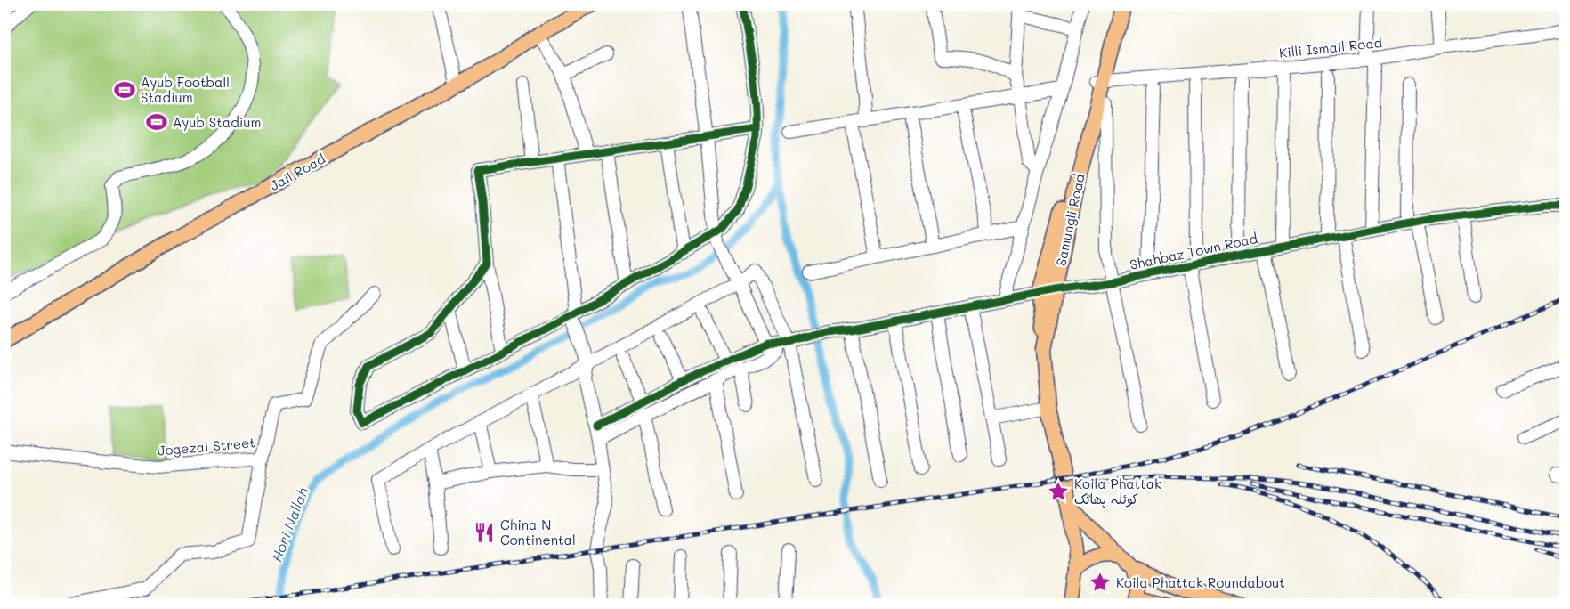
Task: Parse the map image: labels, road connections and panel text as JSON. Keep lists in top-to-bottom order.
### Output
{
  "streets": {
    "main road": ["Jail Road", "Samungli Road"],
    "street": ["Killi Ismail Road", "Shahbaz Town Road", "Jogezai Street"]
  },
  "crossings": [
    ["Killi Ismail Road", "Samungli Road"],
    ["Samungli Road", "Shahbaz Town Road"]
  ],
  "water": ["Hori Nallah"],
  "places": {
    "sports": ["Ayub Football Stadium", "Ayub Stadium"],
    "place": ["Koila Phattak کوئلہ پھاٹک", "Koila Phattak Roundabout"],
    "restaurant": ["China N Continental"]
  }
}
